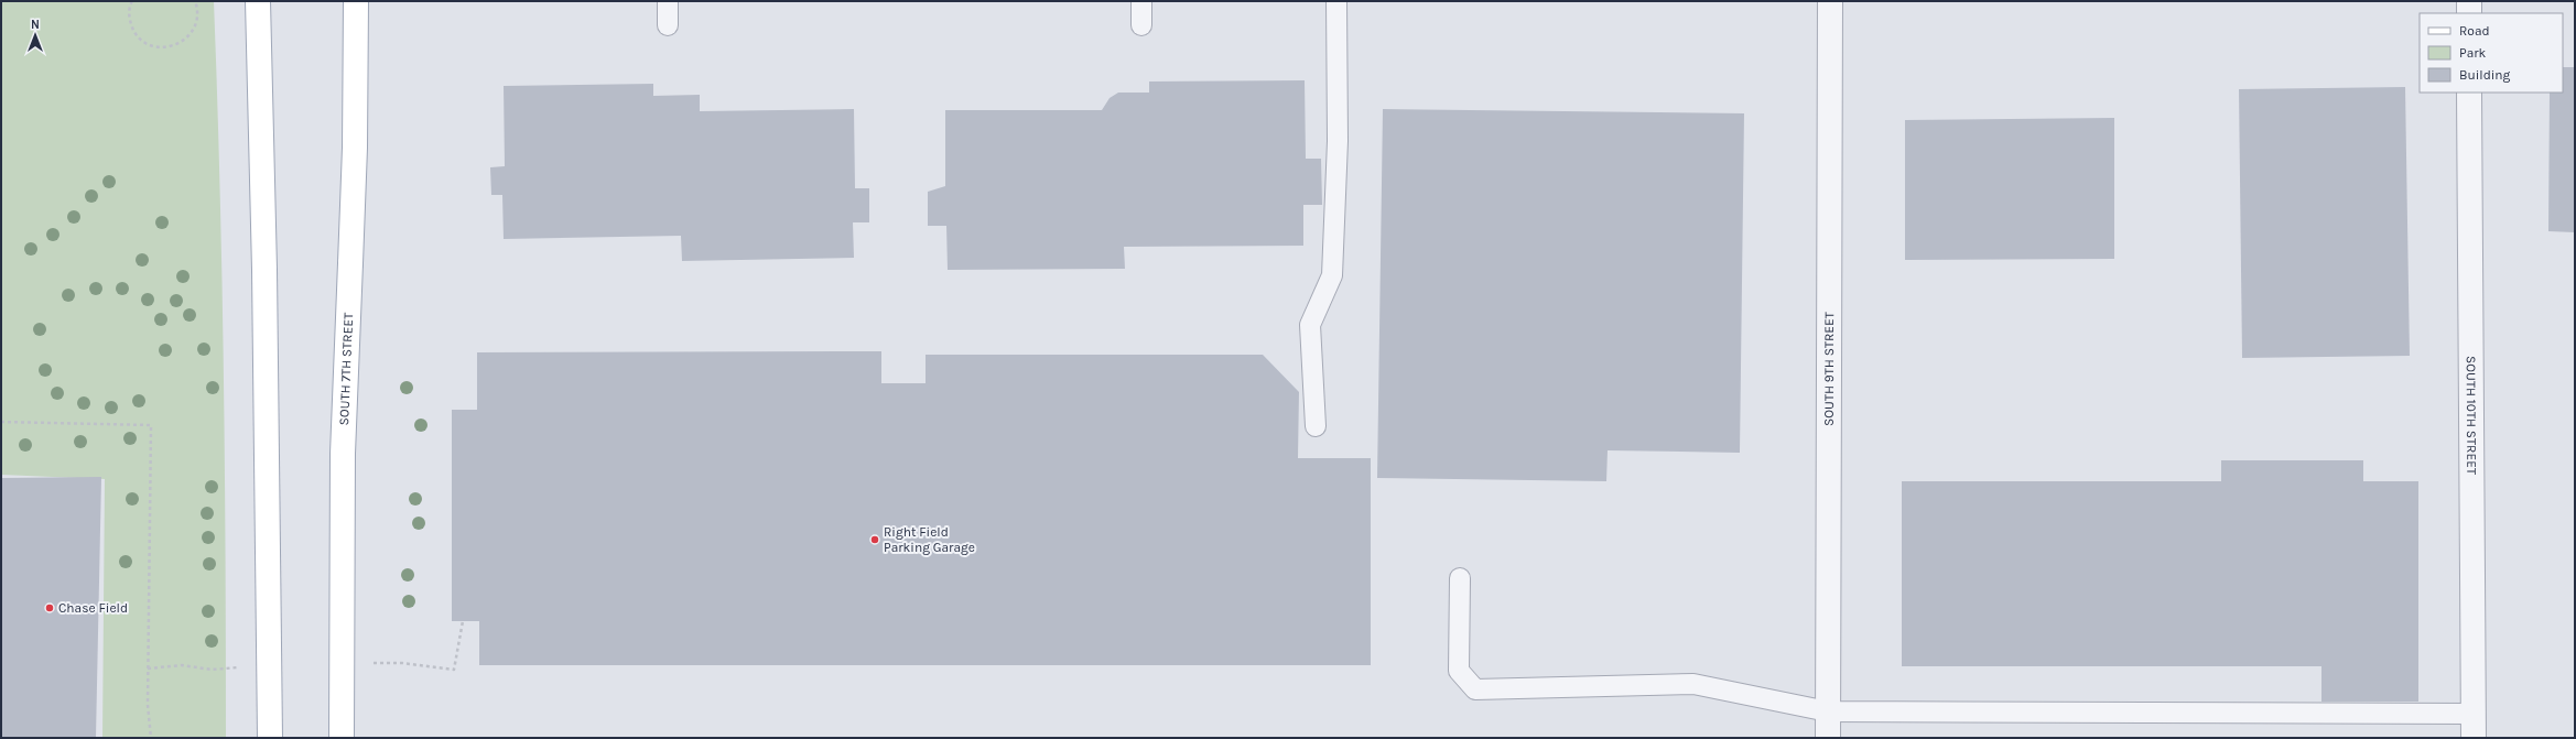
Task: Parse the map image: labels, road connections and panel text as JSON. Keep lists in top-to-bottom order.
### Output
{
  "streets": {
    "main road": ["SOUTH 7TH STREET"],
    "street": ["SOUTH 9TH STREET", "SOUTH 10TH STREET"]
  },
  "places": ["Right Field Parking Garage", "Chase Field"],
  "legend": ["Road", "Park", "Building"],
  "north": "top"
}
